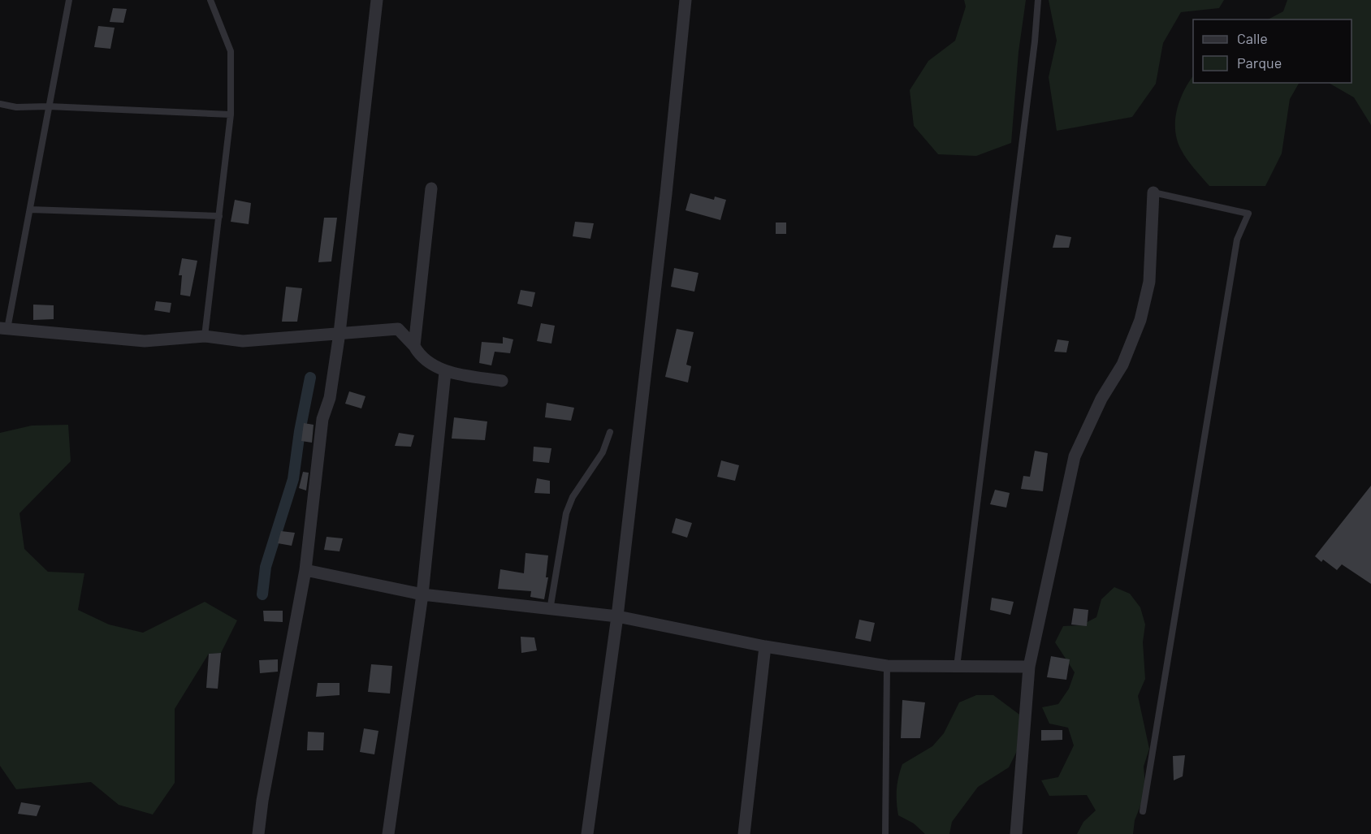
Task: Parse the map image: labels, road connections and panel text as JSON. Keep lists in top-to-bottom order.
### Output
{
  "legend": ["Calle", "Parque"]
}
